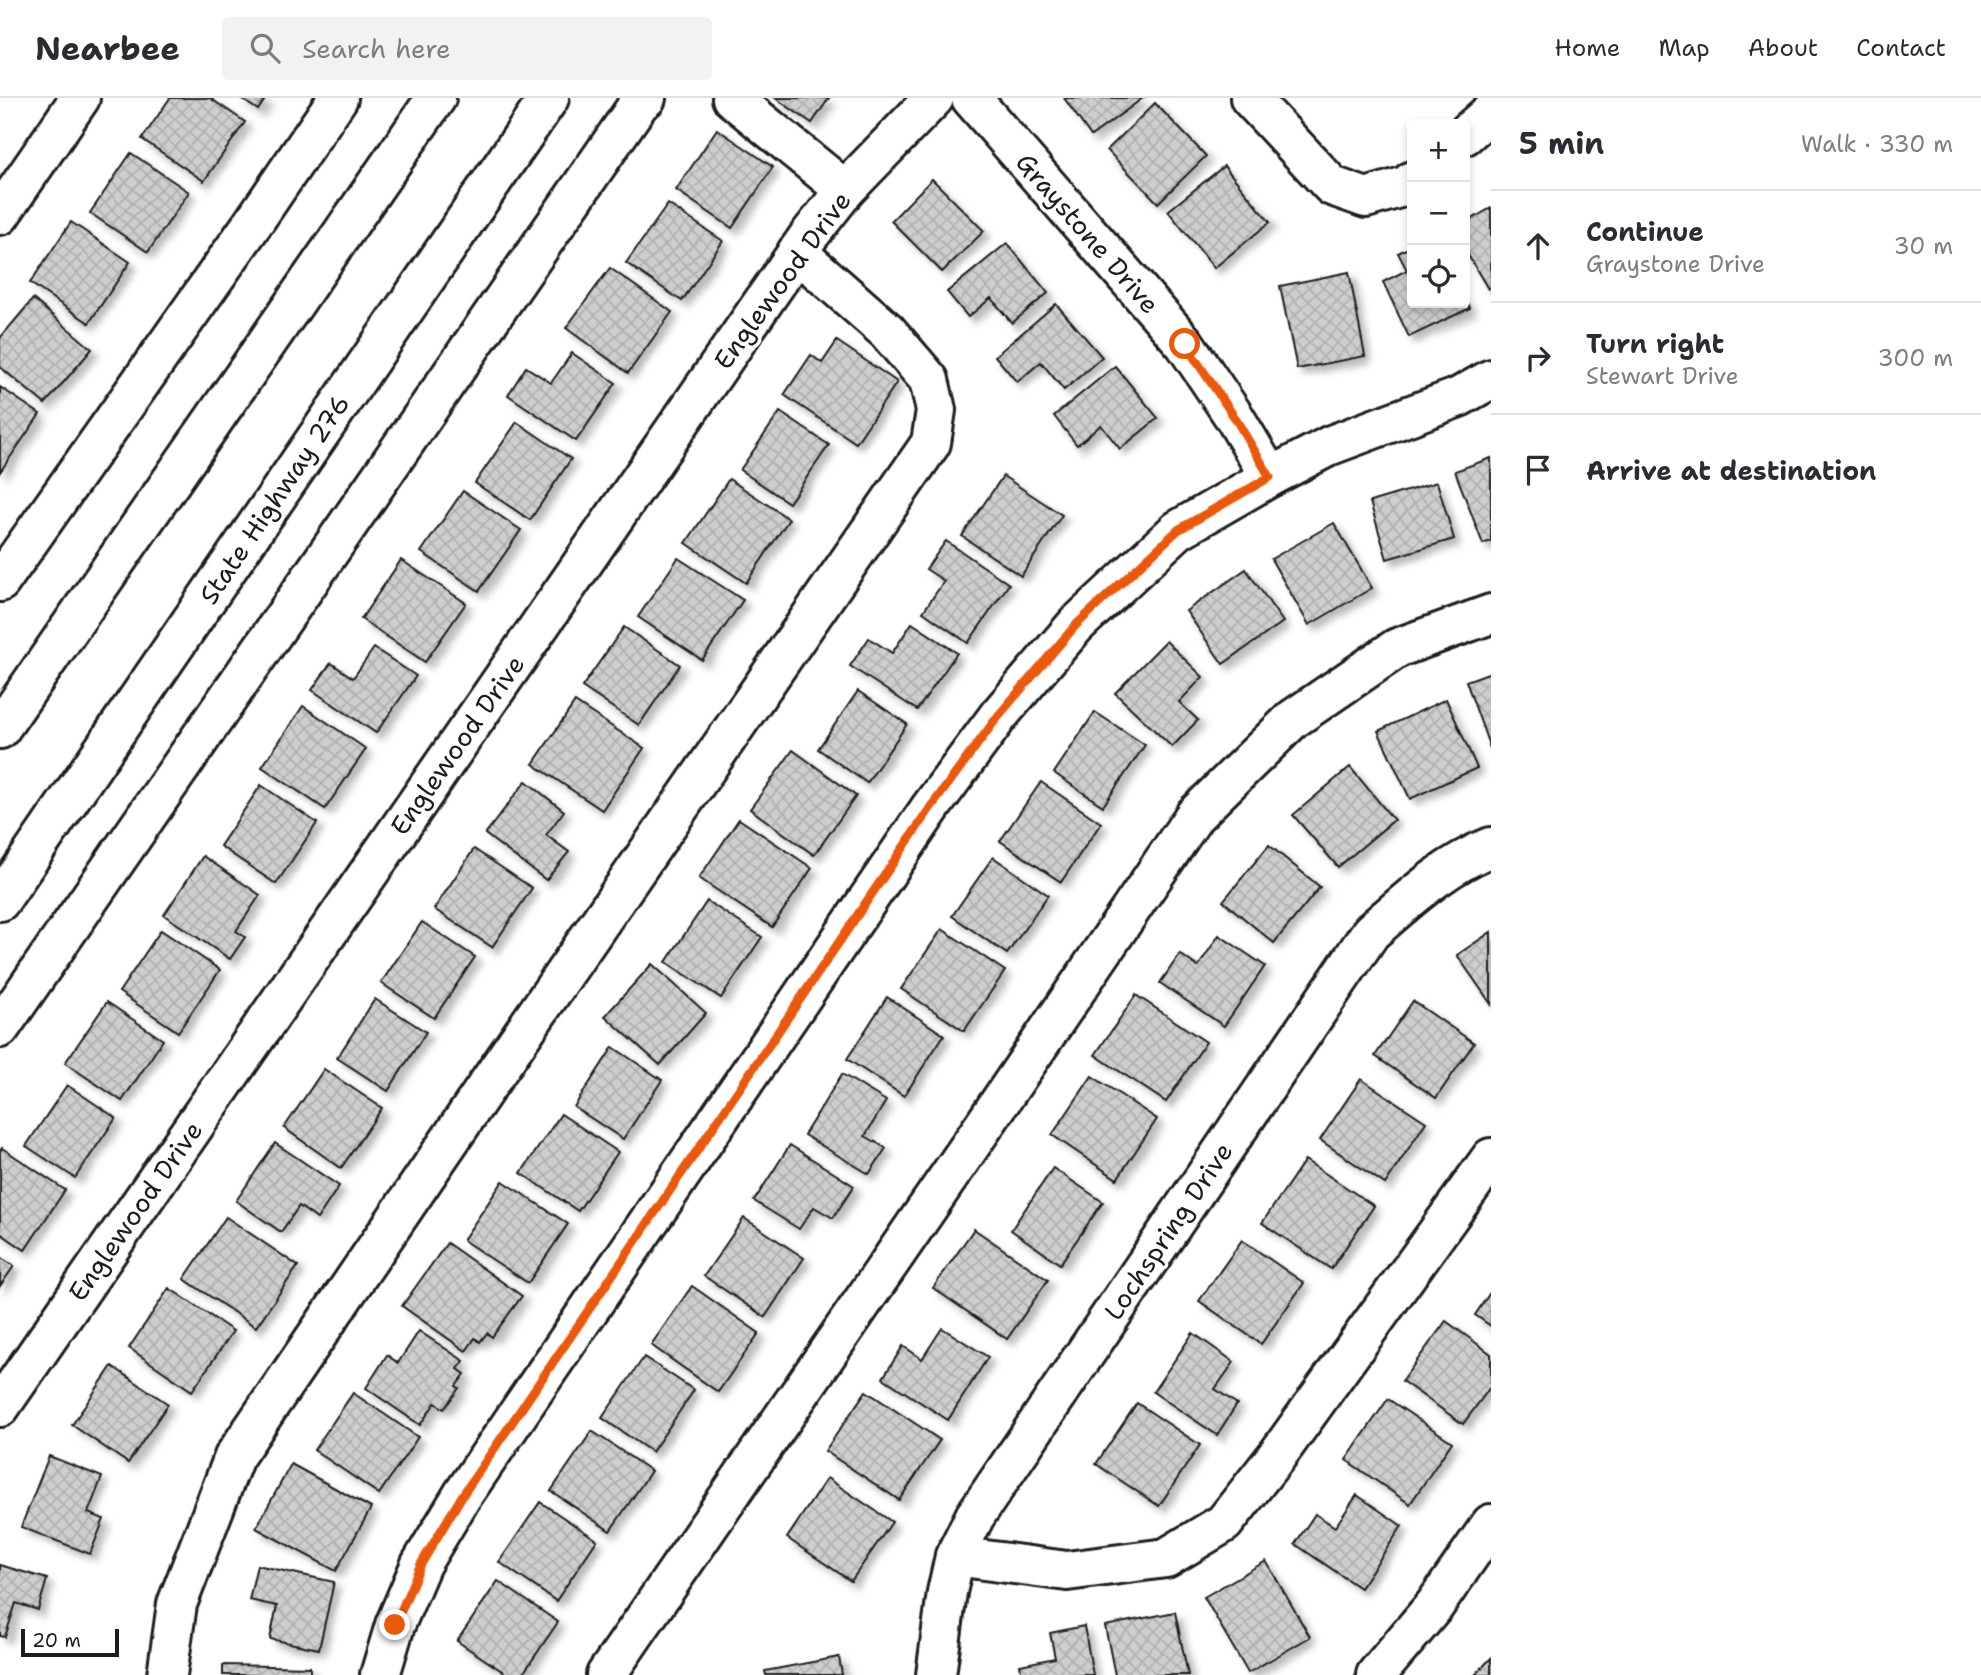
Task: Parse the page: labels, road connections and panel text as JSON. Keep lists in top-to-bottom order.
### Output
{
  "streets": {
    "street": [
      "Graystone Drive",
      "Englewood Drive",
      "State Highway 276",
      "Lochspring Drive"
    ]
  },
  "scale_bar": "20 m",
  "page": {
    "header": "Nearbee",
    "search": "Search here",
    "nav": [
      "Home",
      "Map",
      "About",
      "Contact"
    ],
    "heading": ["5 min", "Walk · 330 m"],
    "map_buttons": ["+", "−"],
    "list": [
      ["Continue", "Graystone Drive", "30 m"],
      ["Turn right", "Stewart Drive", "300 m"],
      "Arrive at destination"
    ],
    "scale": "20 m"
  }
}
